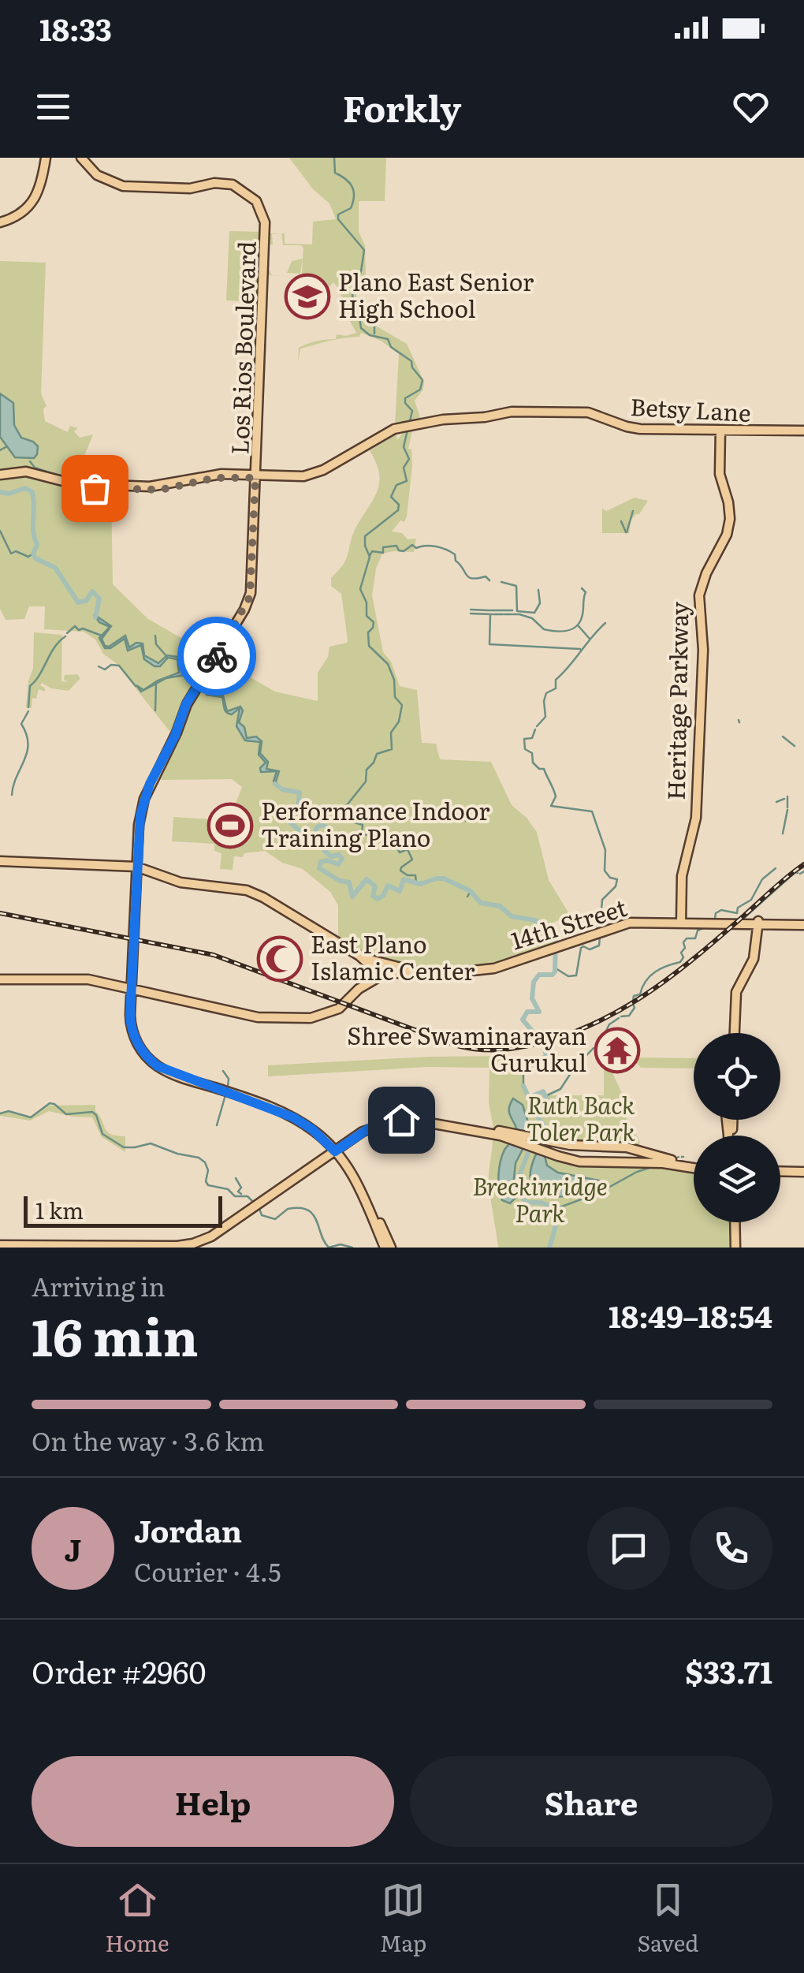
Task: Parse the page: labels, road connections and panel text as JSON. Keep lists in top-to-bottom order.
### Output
{
  "streets": {
    "main road": [
      "Los Rios Boulevard",
      "Betsy Lane",
      "Heritage Parkway",
      "14th Street"
    ]
  },
  "crossings": [
    ["Los Rios Boulevard", "Betsy Lane"],
    ["Betsy Lane", "Heritage Parkway"],
    ["Heritage Parkway", "14th Street"]
  ],
  "parks": ["Ruth Back Toler Park", "Breckinridge Park"],
  "places": {
    "school or university": ["Plano East Senior High School"],
    "sports": ["Performance Indoor Training Plano"],
    "mosque": ["East Plano Islamic Center"],
    "temple": ["Shree Swaminarayan Gurukul"]
  },
  "scale_bar": "1 km",
  "page": {
    "status": "18:33",
    "header": "Forkly",
    "scale": "1 km",
    "heading": ["16 min", "Arriving in", "18:49–18:54"],
    "panel": [
      "Jordan",
      "Courier · 4.5",
      "Order #2960",
      "$33.71"
    ],
    "bar": "On the way · 3.6 km",
    "round": "J",
    "buttons": ["Help", "Share"],
    "tabs": ["Home", "Map", "Saved"]
  }
}
